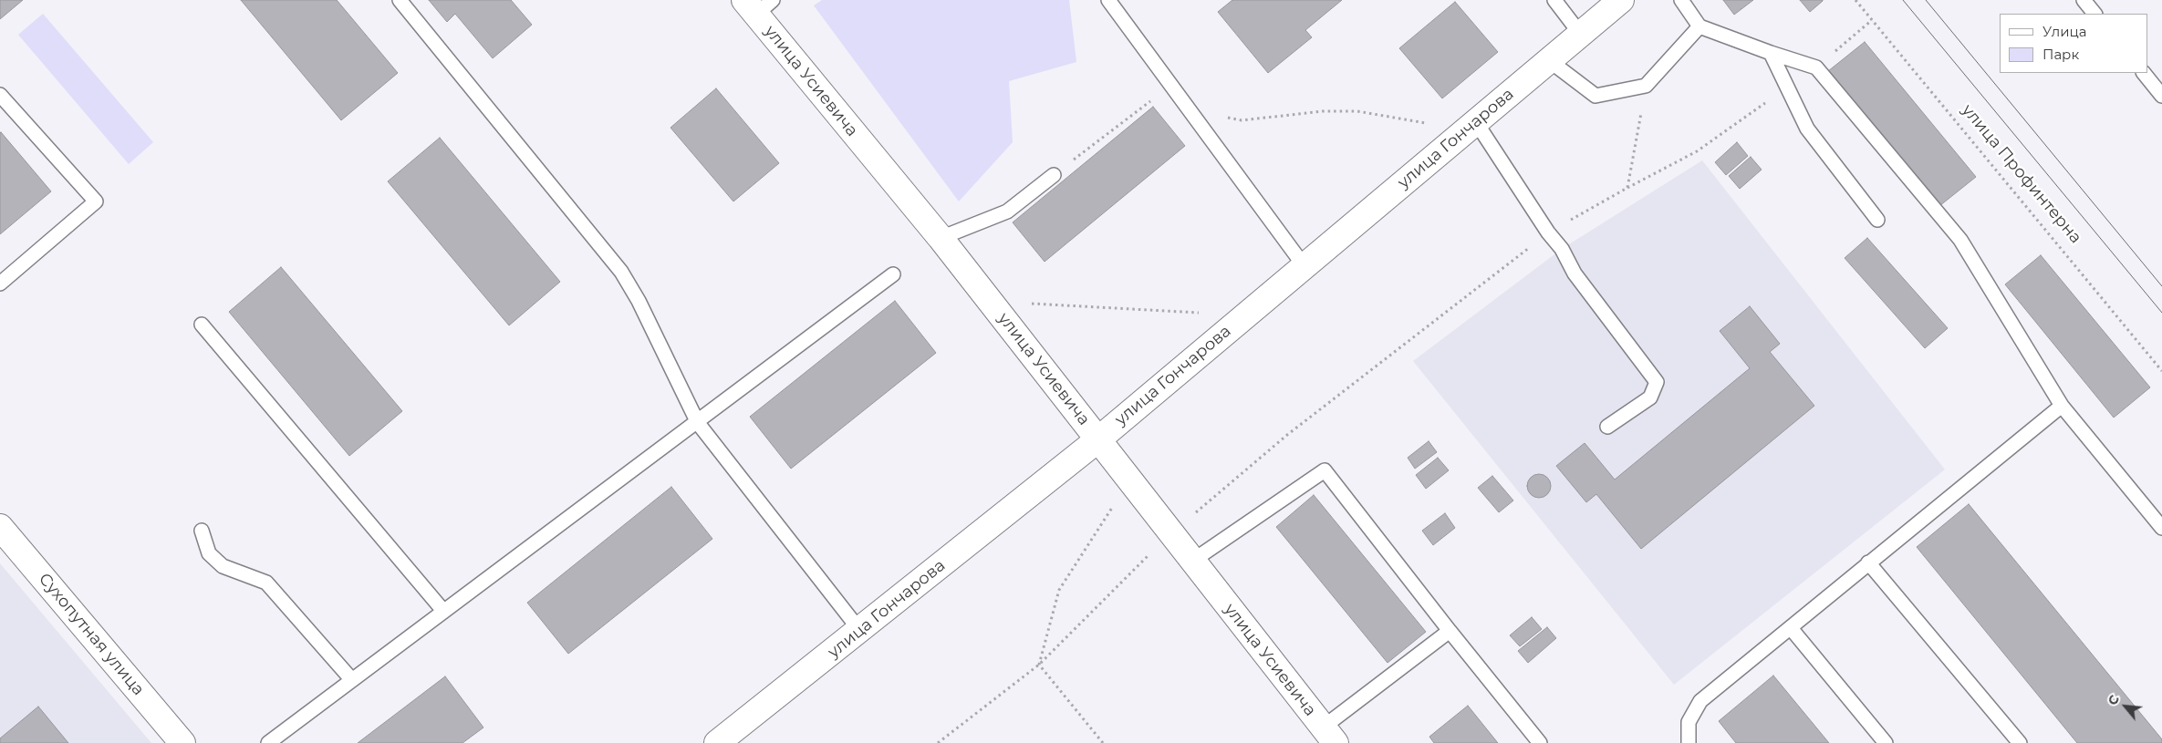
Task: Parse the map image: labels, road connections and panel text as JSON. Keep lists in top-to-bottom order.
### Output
{
  "streets": {
    "street": ["улица Усиевича", "улица Гончарова", "Сухопутная улица"],
    "path": ["улица Профинтерна"]
  },
  "crossings": [
    ["улица Усиевича", "улица Гончарова"]
  ],
  "legend": ["Улица", "Парк"],
  "north": "top left"
}
